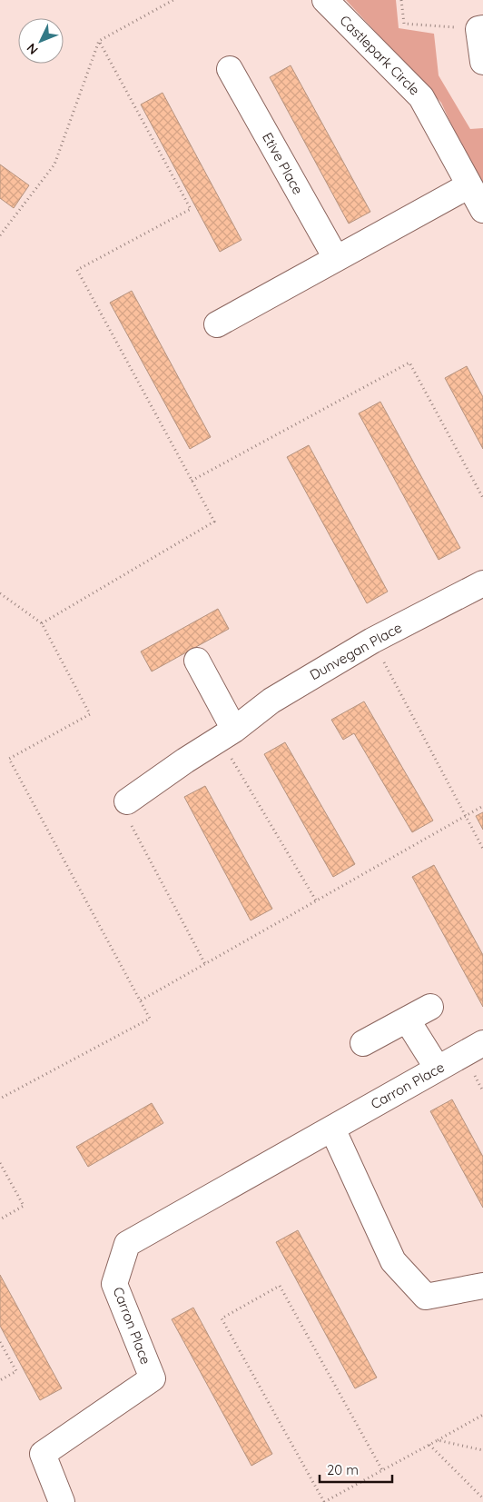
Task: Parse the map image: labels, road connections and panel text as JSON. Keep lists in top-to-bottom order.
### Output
{
  "streets": {
    "street": [
      "Castlepark Circle",
      "Etive Place",
      "Dunvegan Place",
      "Carron Place"
    ]
  },
  "scale_bar": "20 m",
  "north": "bottom left"
}
